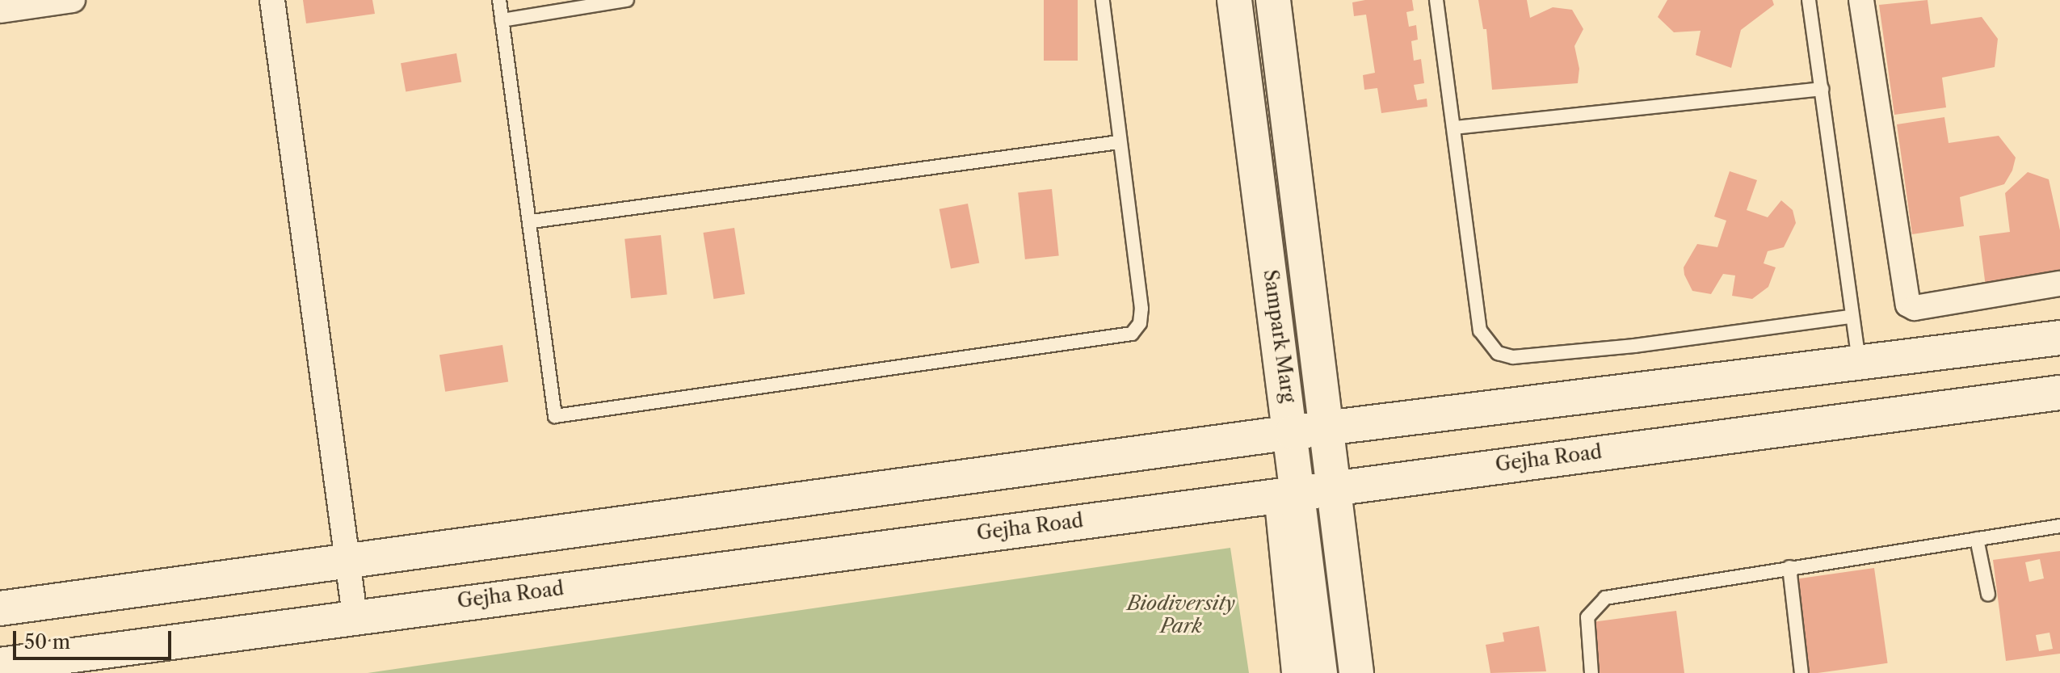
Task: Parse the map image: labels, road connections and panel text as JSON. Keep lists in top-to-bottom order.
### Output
{
  "streets": {
    "street": ["Sampark Marg", "Gejha Road"]
  },
  "crossings": [
    ["Sampark Marg", "Gejha Road"]
  ],
  "parks": ["Biodiversity Park"],
  "scale_bar": "50 m"
}
